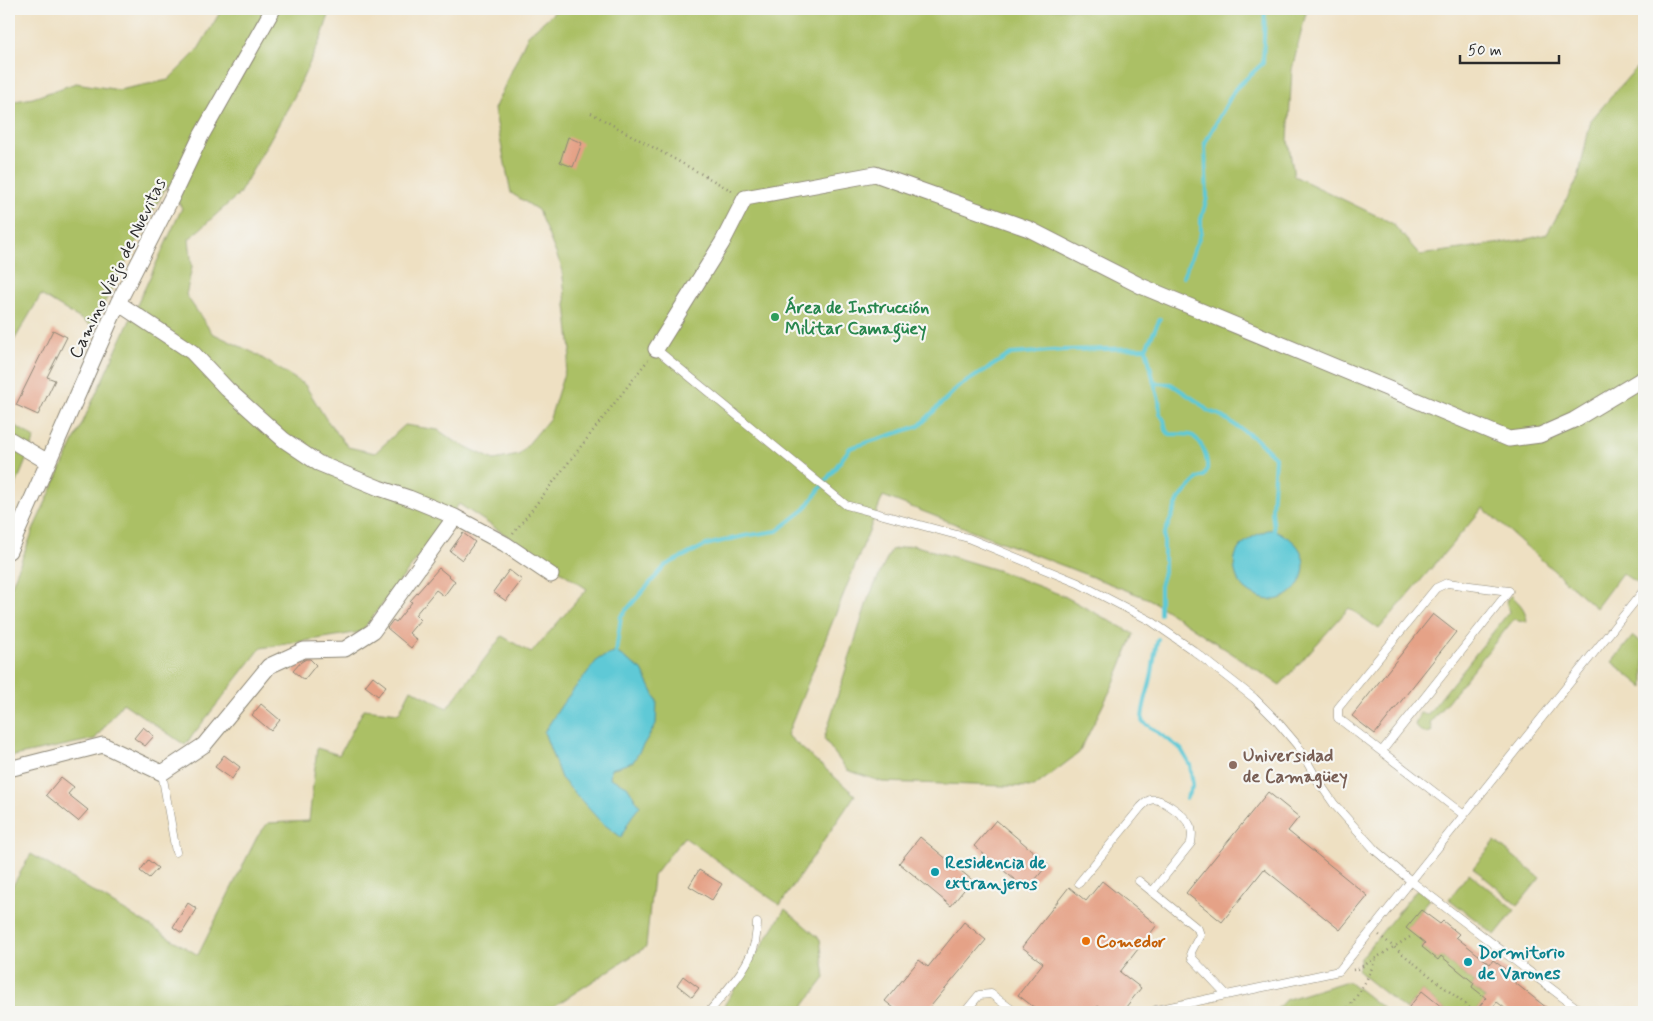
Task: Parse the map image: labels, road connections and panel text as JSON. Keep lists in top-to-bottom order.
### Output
{
  "streets": {
    "street": ["Camino Viejo de Nuevitas"]
  },
  "places": [
    "Área de Instrucción Militar Camagüey",
    "Universidad de Camagüey",
    "Residencia de extranjeros",
    "Comedor",
    "Dormitorio de Varones"
  ],
  "scale_bar": "50 m"
}
